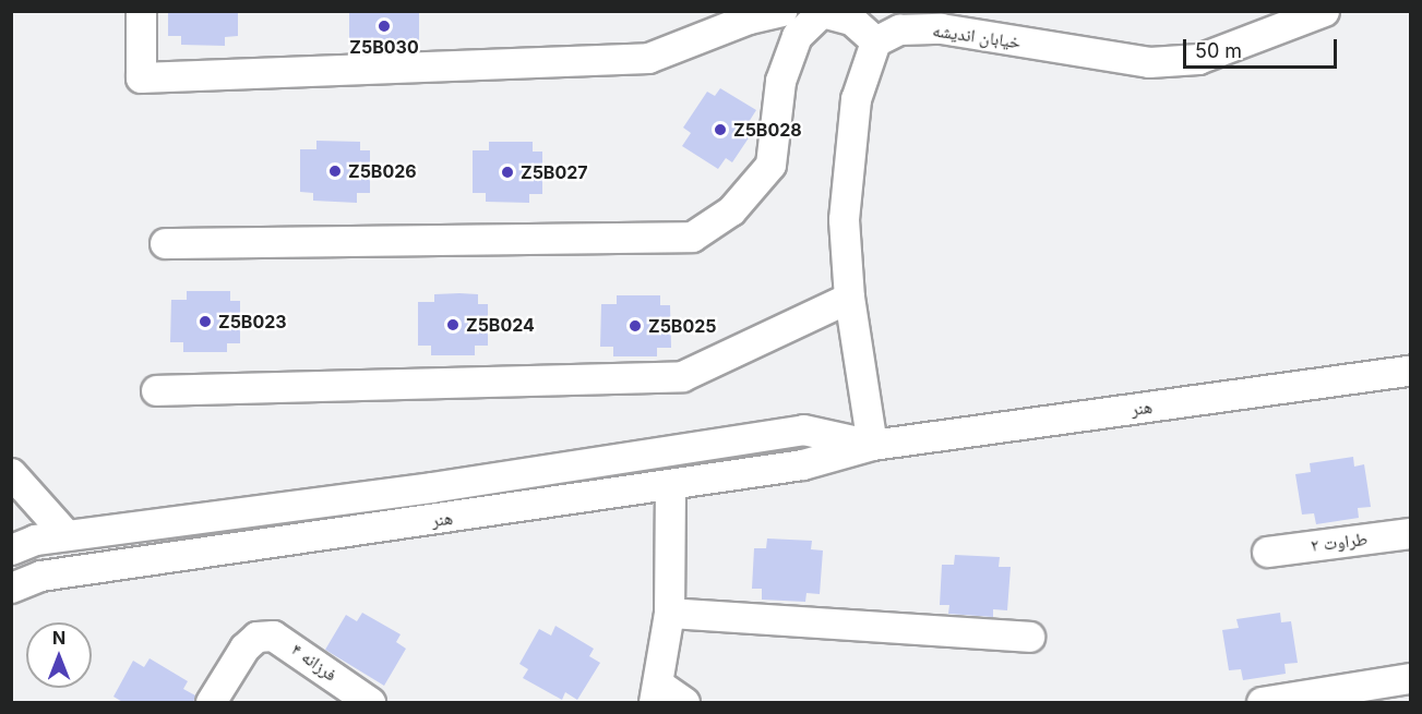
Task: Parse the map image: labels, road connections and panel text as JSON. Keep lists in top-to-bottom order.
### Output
{
  "streets": {
    "street": [
      "خیابان اندیشه",
      "هنر",
      "طراوت ۲",
      "فرزانه ۴"
    ]
  },
  "places": [
    "Z5B030",
    "Z5B028",
    "Z5B026",
    "Z5B027",
    "Z5B023",
    "Z5B024",
    "Z5B025"
  ],
  "scale_bar": "50 m",
  "north": "top"
}
